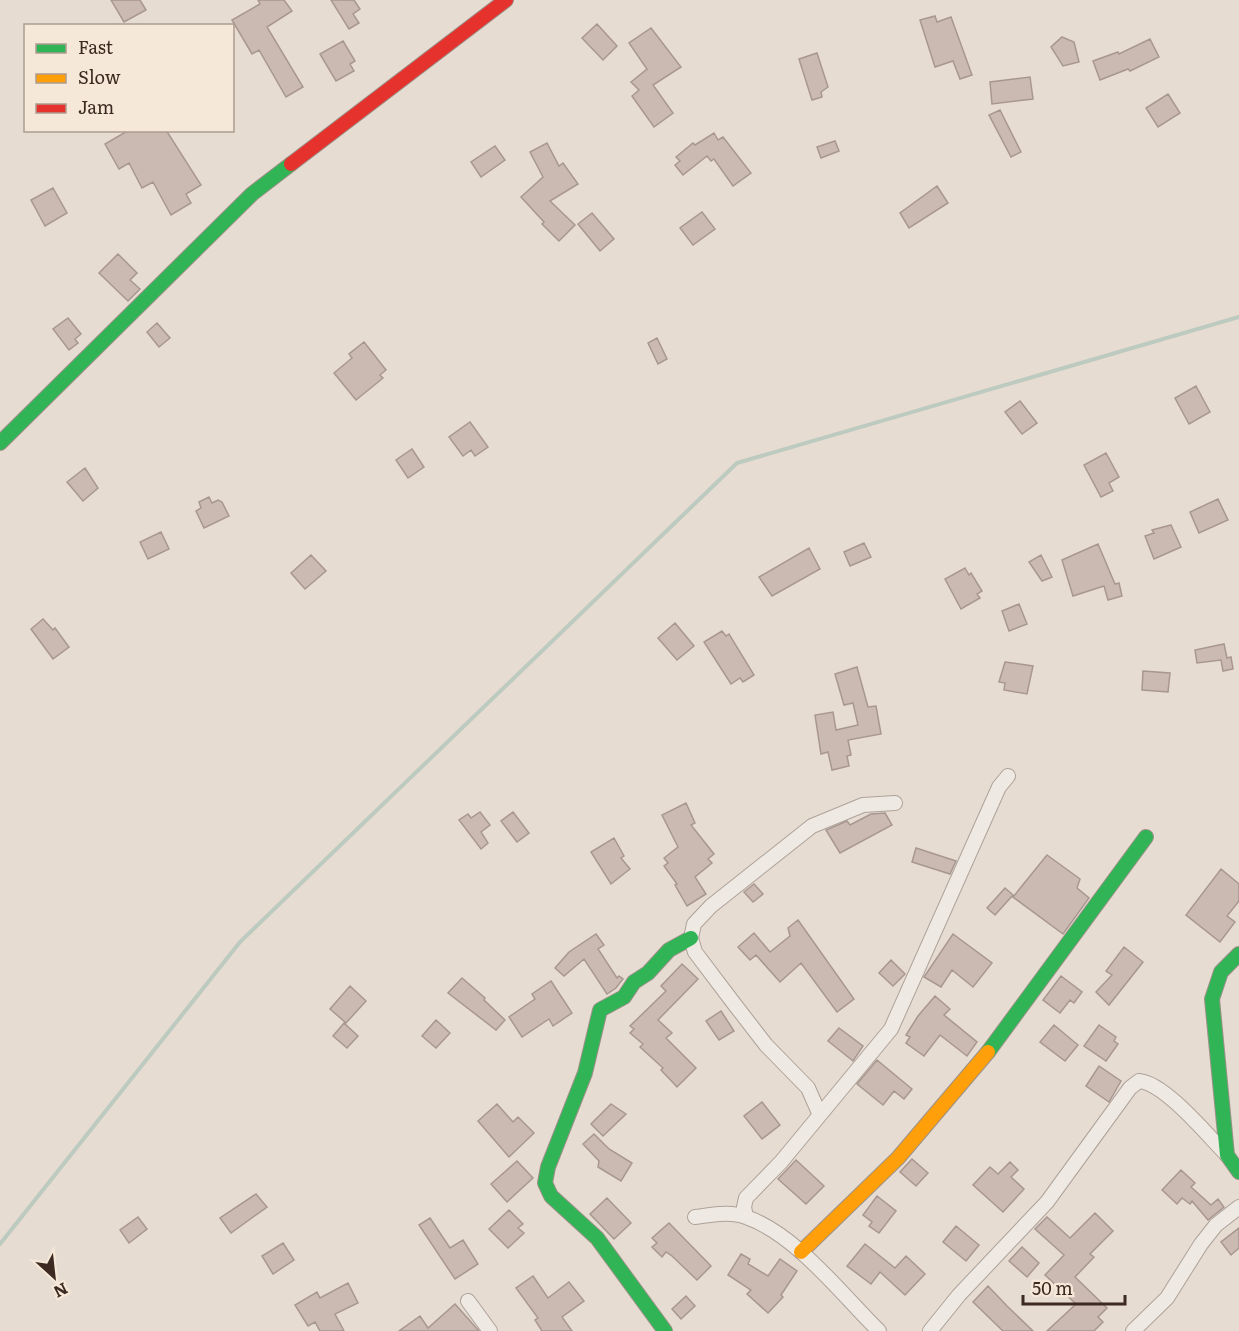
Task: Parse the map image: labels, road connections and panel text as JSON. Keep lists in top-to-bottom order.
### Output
{
  "legend": ["Fast", "Slow", "Jam"],
  "scale_bar": "50 m",
  "north": "bottom right"
}
